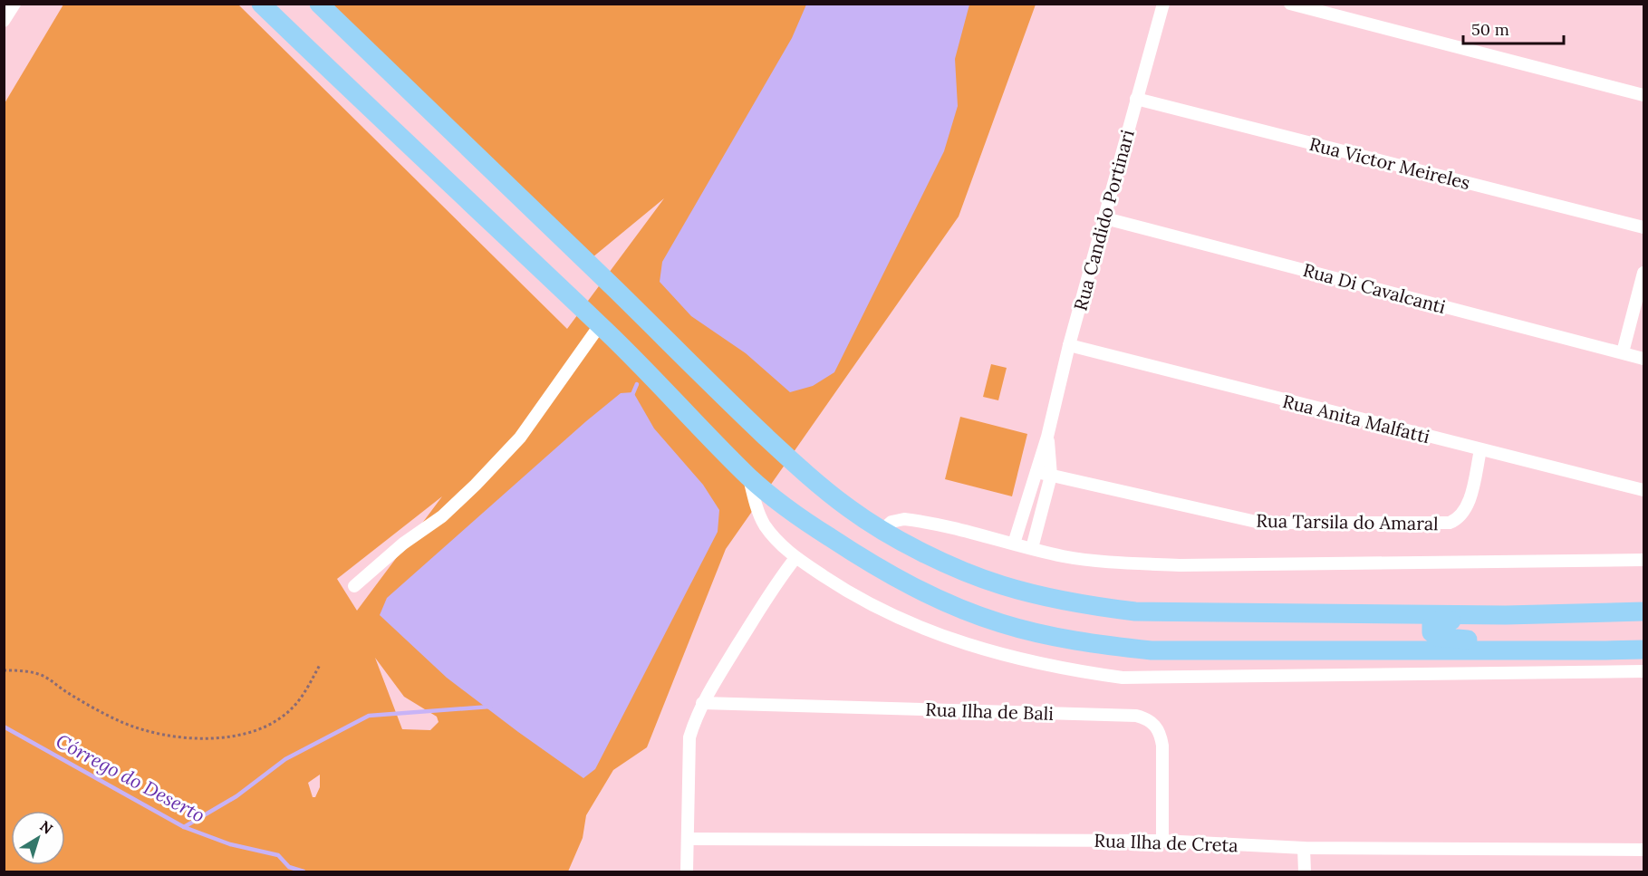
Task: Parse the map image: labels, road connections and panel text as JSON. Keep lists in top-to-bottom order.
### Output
{
  "streets": {
    "street": [
      "Rua Victor Meireles",
      "Rua Candido Portinari",
      "Rua Di Cavalcanti",
      "Rua Anita Malfatti",
      "Rua Tarsila do Amaral",
      "Rua Ilha de Bali",
      "Rua Ilha de Creta"
    ]
  },
  "crossings": [
    ["Rua Victor Meireles", "Rua Candido Portinari"],
    ["Rua Candido Portinari", "Rua Di Cavalcanti"],
    ["Rua Candido Portinari", "Rua Anita Malfatti"],
    ["Rua Candido Portinari", "Rua Tarsila do Amaral"],
    ["Rua Anita Malfatti", "Rua Tarsila do Amaral"],
    ["Rua Ilha de Bali", "Rua Ilha de Creta"]
  ],
  "water": ["Córrego do Deserto"],
  "scale_bar": "50 m",
  "north": "top right"
}
